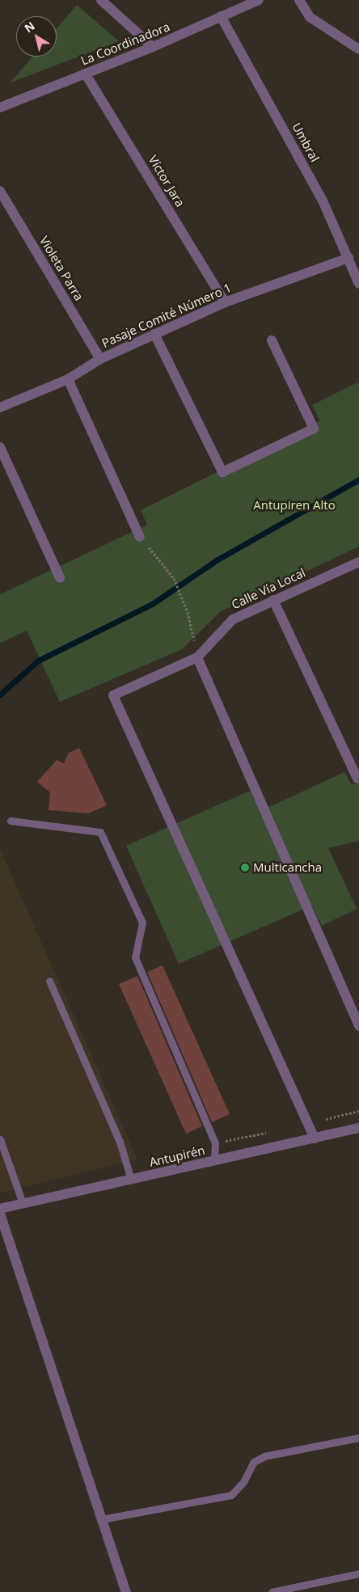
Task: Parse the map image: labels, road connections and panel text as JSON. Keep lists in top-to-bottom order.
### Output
{
  "streets": {
    "street": [
      "La Coordinadora",
      "Umbral",
      "Víctor Jara",
      "Violeta Parra",
      "Pasaje Comité Número 1",
      "Calle Vía Local",
      "Antupirén"
    ]
  },
  "crossings": [
    ["La Coordinadora", "Umbral"],
    ["La Coordinadora", "Víctor Jara"],
    ["Umbral", "Pasaje Comité Número 1"],
    ["Víctor Jara", "Pasaje Comité Número 1"],
    ["Violeta Parra", "Pasaje Comité Número 1"],
    ["Calle Vía Local", "Antupirén"]
  ],
  "parks": ["Antupiren Alto"],
  "places": ["Multicancha"],
  "north": "top left"
}
